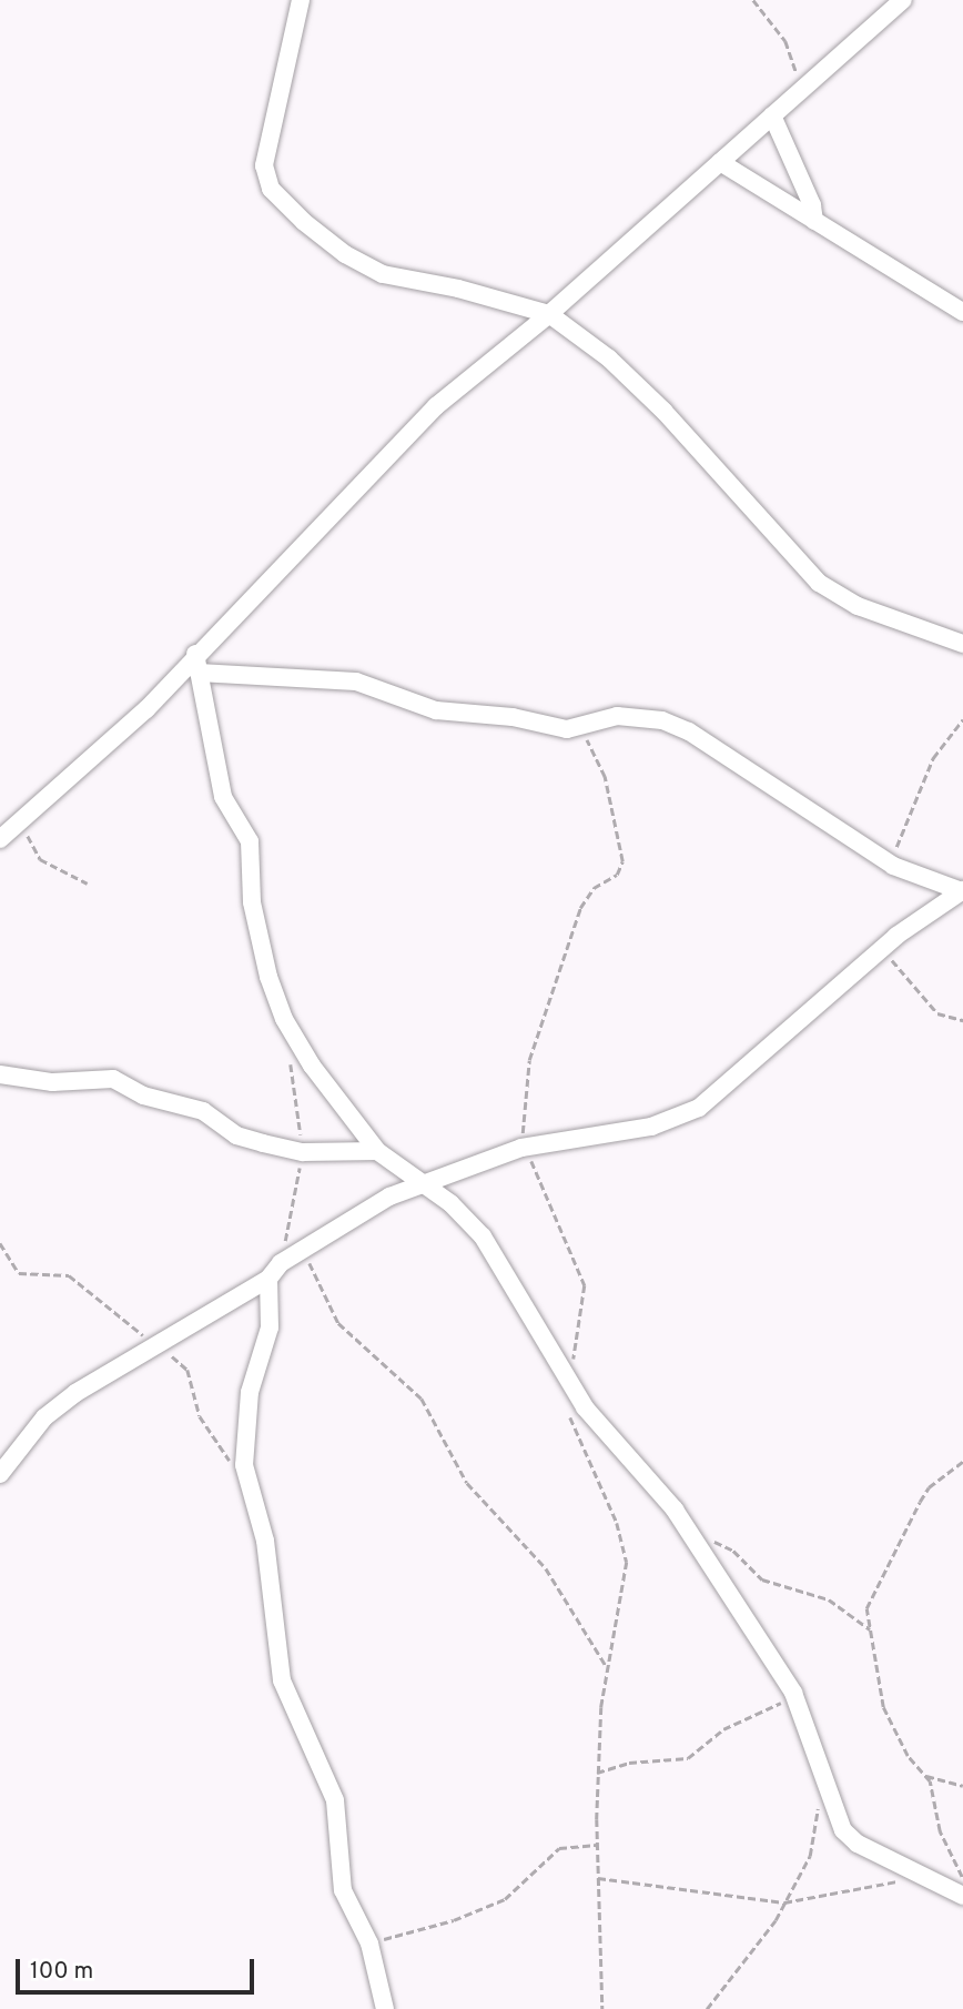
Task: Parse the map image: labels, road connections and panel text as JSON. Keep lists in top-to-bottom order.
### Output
{
  "scale_bar": "100 m"
}
